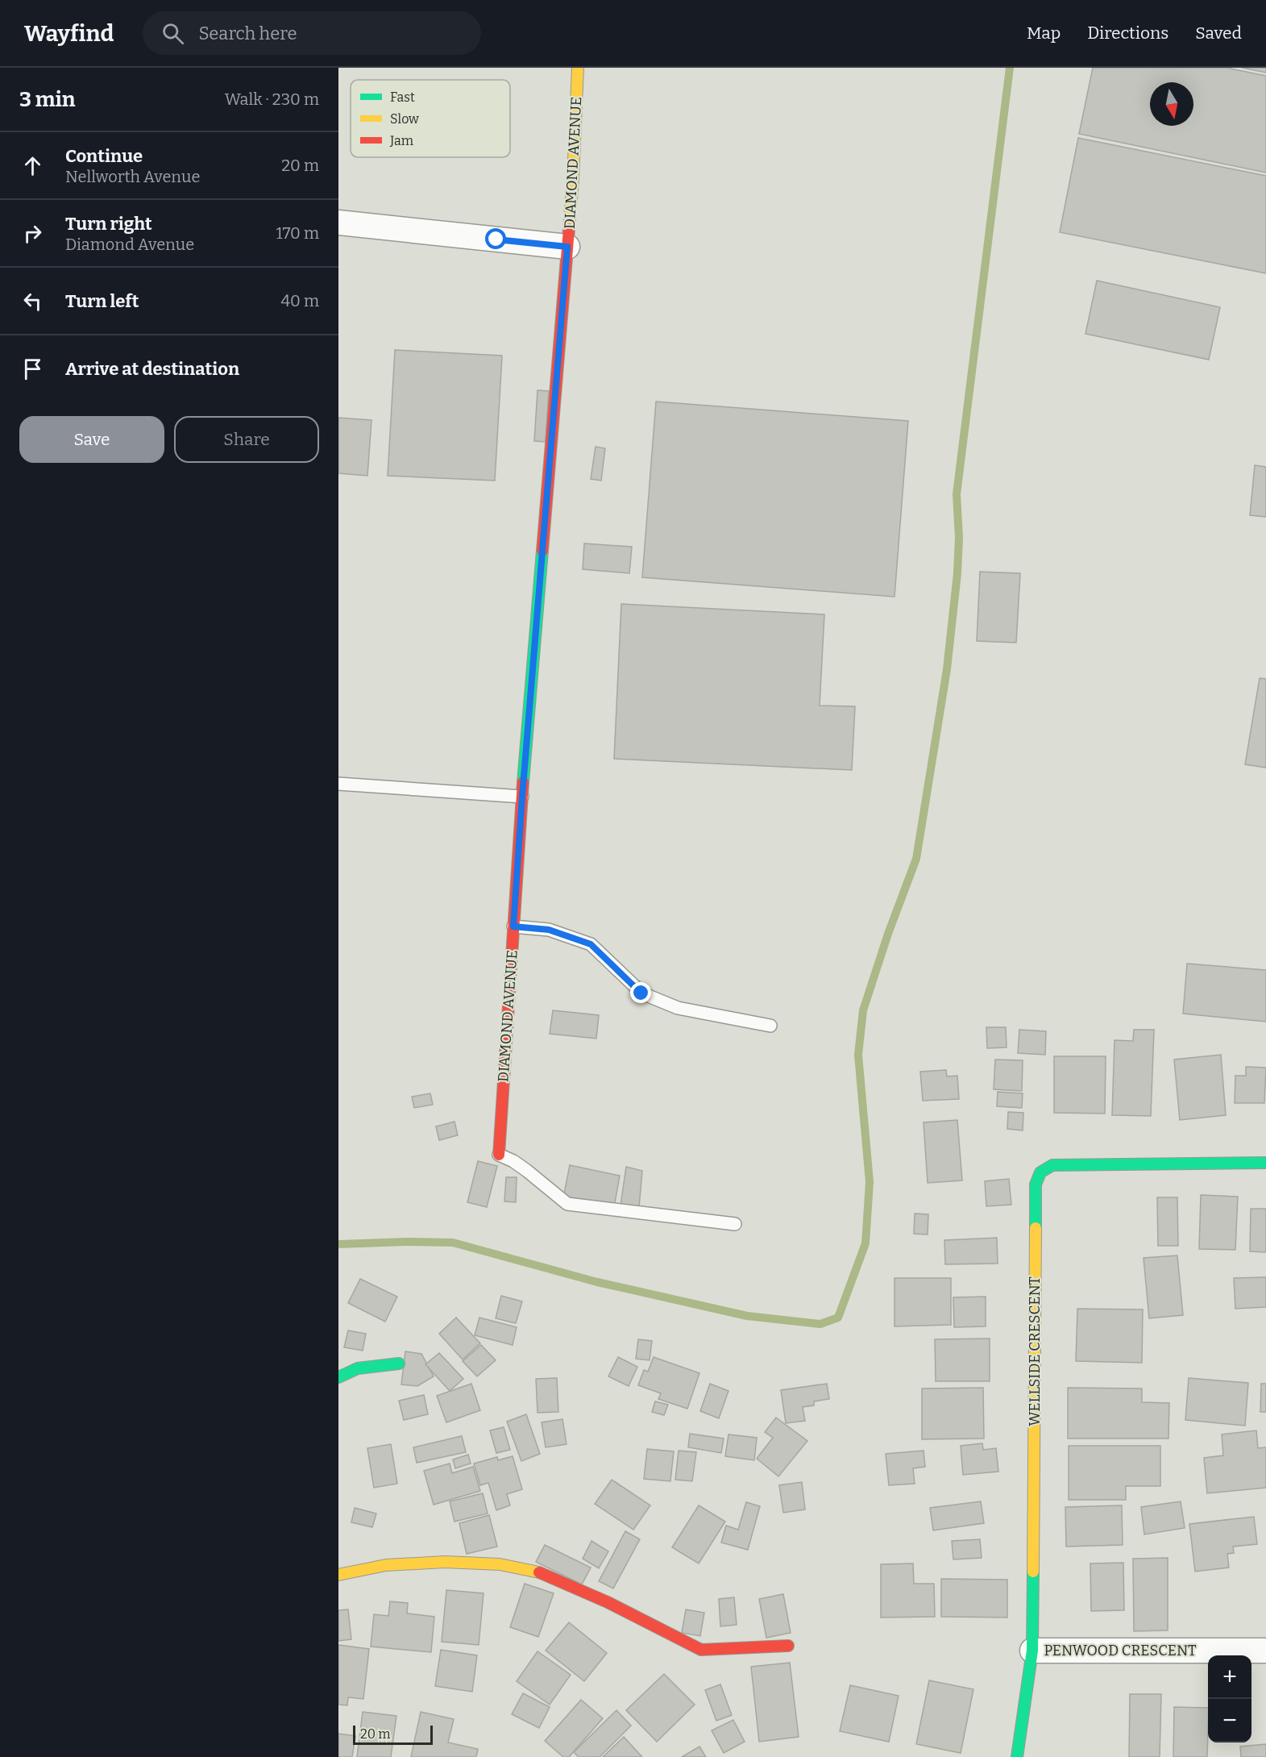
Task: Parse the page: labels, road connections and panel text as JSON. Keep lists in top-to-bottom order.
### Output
{
  "streets": {
    "street": ["DIAMOND AVENUE", "WELLSIDE CRESCENT", "PENWOOD CRESCENT"]
  },
  "crossings": [
    ["WELLSIDE CRESCENT", "PENWOOD CRESCENT"]
  ],
  "legend": ["Fast", "Slow", "Jam"],
  "scale_bar": "20 m",
  "north": "bottom",
  "page": {
    "header": "Wayfind",
    "search": "Search here",
    "nav": ["Map", "Directions", "Saved"],
    "heading": ["3 min", "Walk · 230 m"],
    "list": [
      ["Continue", "Nellworth Avenue", "20 m"],
      ["Turn right", "Diamond Avenue", "170 m"],
      ["Turn left", "40 m"],
      "Arrive at destination"
    ],
    "buttons": ["Save", "Share"],
    "map_buttons": ["+", "−"],
    "scale": "20 m"
  }
}
